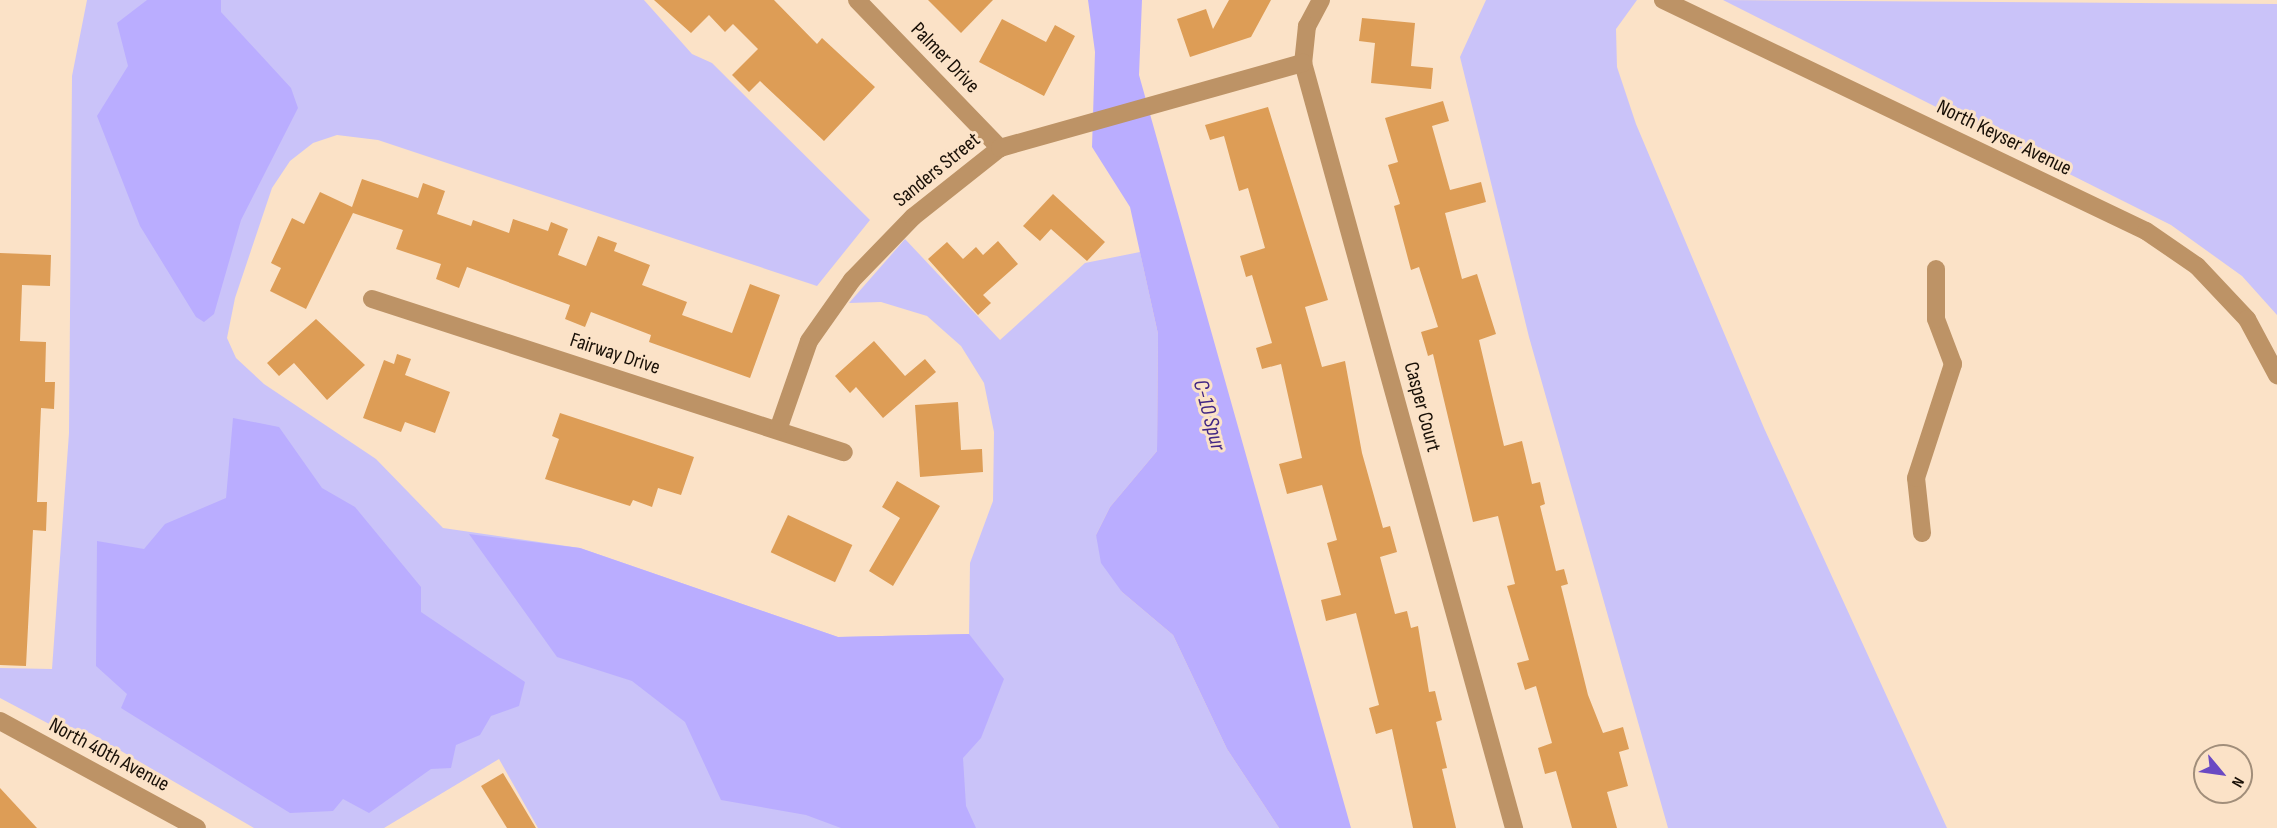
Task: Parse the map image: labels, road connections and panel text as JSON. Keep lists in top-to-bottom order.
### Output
{
  "streets": {
    "street": [
      "Palmer Drive",
      "North Keyser Avenue",
      "Sanders Street",
      "Fairway Drive",
      "Casper Court",
      "North 40th Avenue"
    ]
  },
  "crossings": [
    ["Palmer Drive", "Sanders Street"],
    ["Sanders Street", "Fairway Drive"],
    ["Sanders Street", "Casper Court"]
  ],
  "water": ["C-10 Spur"],
  "north": "bottom right"
}
